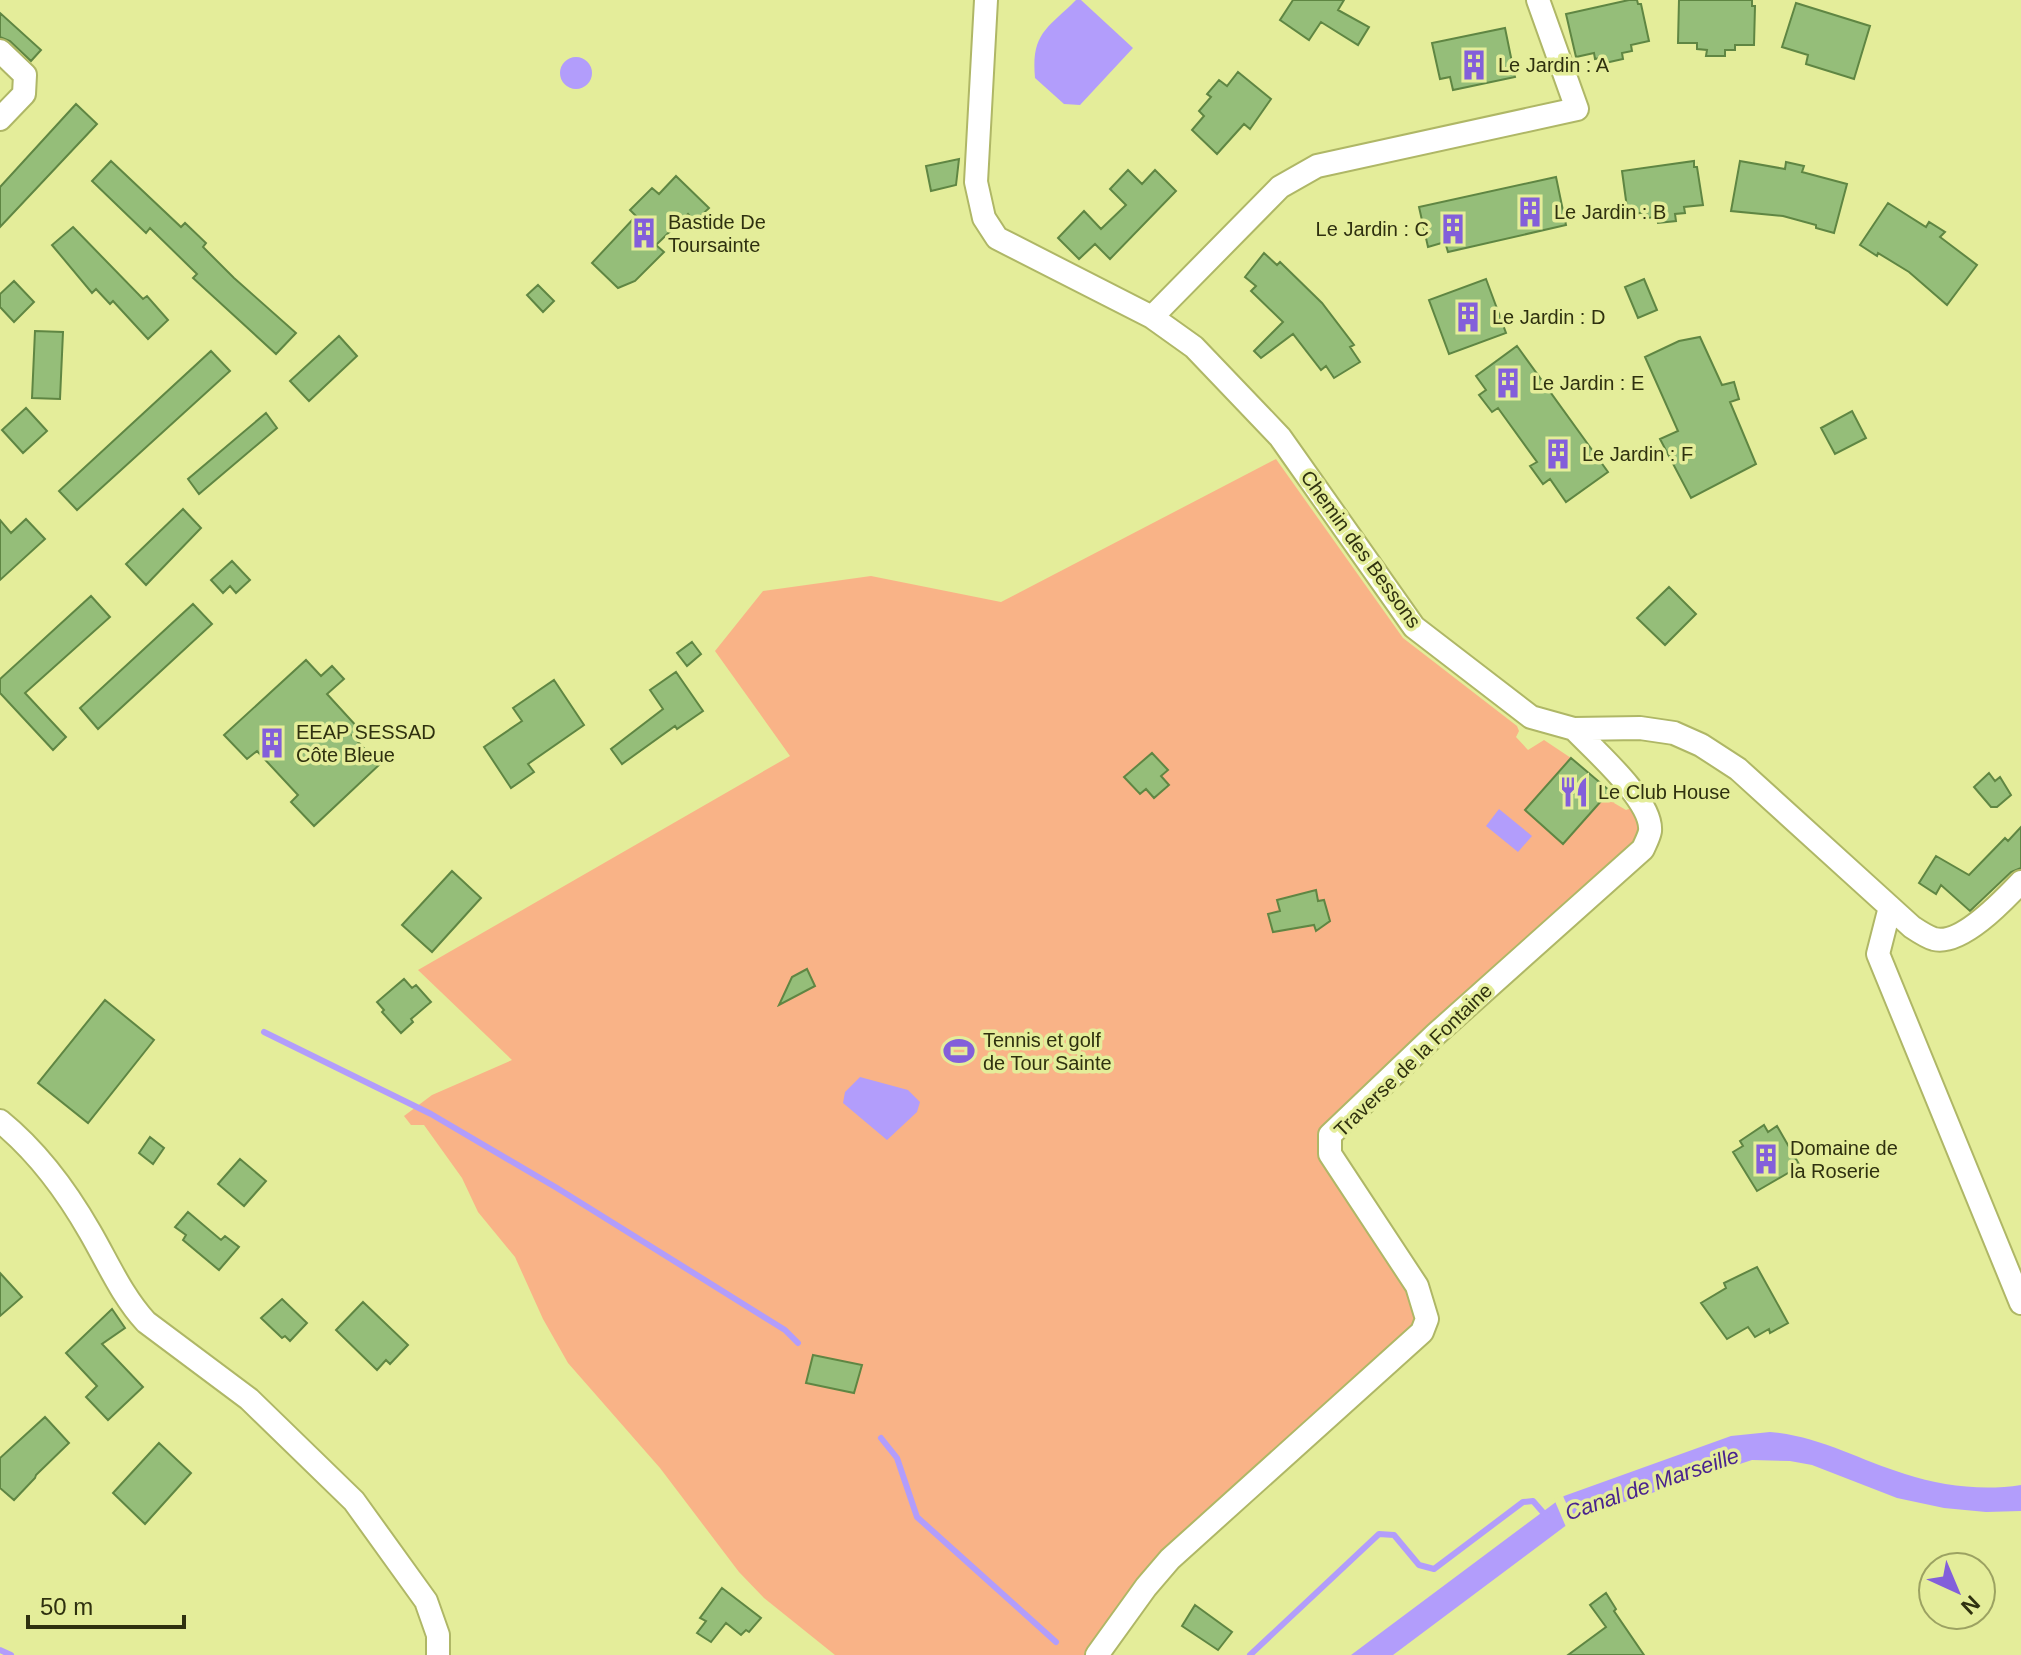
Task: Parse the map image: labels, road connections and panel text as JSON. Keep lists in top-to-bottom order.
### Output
{
  "streets": {
    "street": ["Chemin des Bessons", "Traverse de la Fontaine"]
  },
  "crossings": [
    ["Chemin des Bessons", "Traverse de la Fontaine"]
  ],
  "water": ["Canal de Marseille"],
  "places": {
    "building": [
      "Le Jardin : A",
      "Le Jardin : B",
      "Le Jardin : C",
      "Bastide De Toursainte",
      "Le Jardin : D",
      "Le Jardin : E",
      "Le Jardin : F",
      "EEAP SESSAD Côte Bleue",
      "Domaine de la Roserie"
    ],
    "restaurant": ["Le Club House"],
    "sports": ["Tennis et golf de Tour Sainte"]
  },
  "scale_bar": "50 m",
  "north": "bottom right"
}
